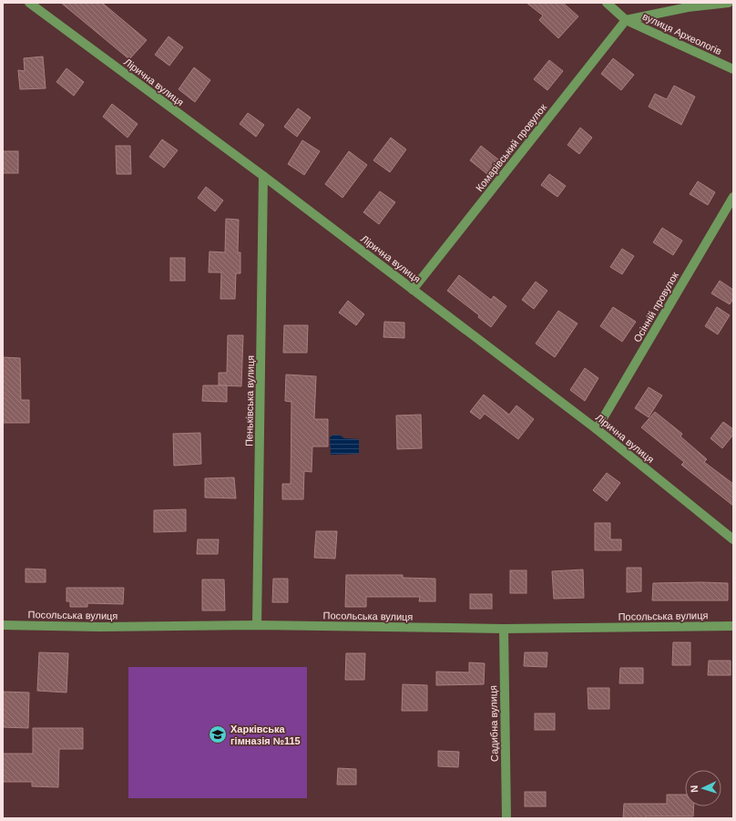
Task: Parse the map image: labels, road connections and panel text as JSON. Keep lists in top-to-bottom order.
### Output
{
  "streets": {
    "street": [
      "вулиця Археологів",
      "Лірична вулиця",
      "Комарівський провулок",
      "Осінній провулок",
      "Пеньківська вулиця",
      "Посольська вулиця",
      "Садибна вулиця"
    ]
  },
  "crossings": [
    ["вулиця Археологів", "Комарівський провулок"],
    ["Лірична вулиця", "Комарівський провулок"],
    ["Лірична вулиця", "Осінній провулок"],
    ["Лірична вулиця", "Пеньківська вулиця"],
    ["Пеньківська вулиця", "Посольська вулиця"],
    ["Посольська вулиця", "Садибна вулиця"]
  ],
  "places": {
    "school or university": ["Харківська гімназія №115"]
  },
  "north": "left"
}
